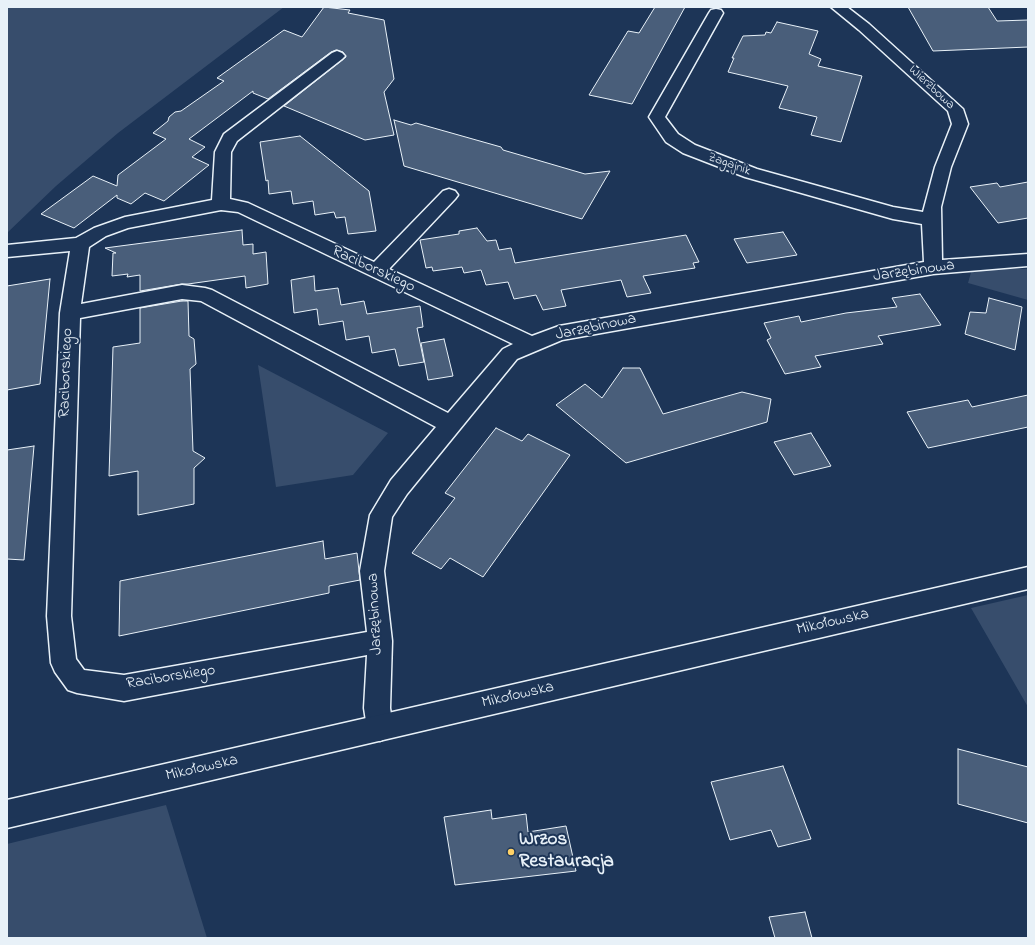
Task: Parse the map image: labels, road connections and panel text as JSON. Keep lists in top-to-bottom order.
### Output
{
  "streets": {
    "street": [
      "Wierzbowa",
      "Zagajnik",
      "Raciborskiego",
      "Jarzębinowa",
      "Mikołowska"
    ]
  },
  "crossings": [
    ["Wierzbowa", "Zagajnik"],
    ["Wierzbowa", "Jarzębinowa"],
    ["Raciborskiego", "Jarzębinowa"],
    ["Jarzębinowa", "Mikołowska"]
  ],
  "places": ["Wrzos Restauracja"]
}
